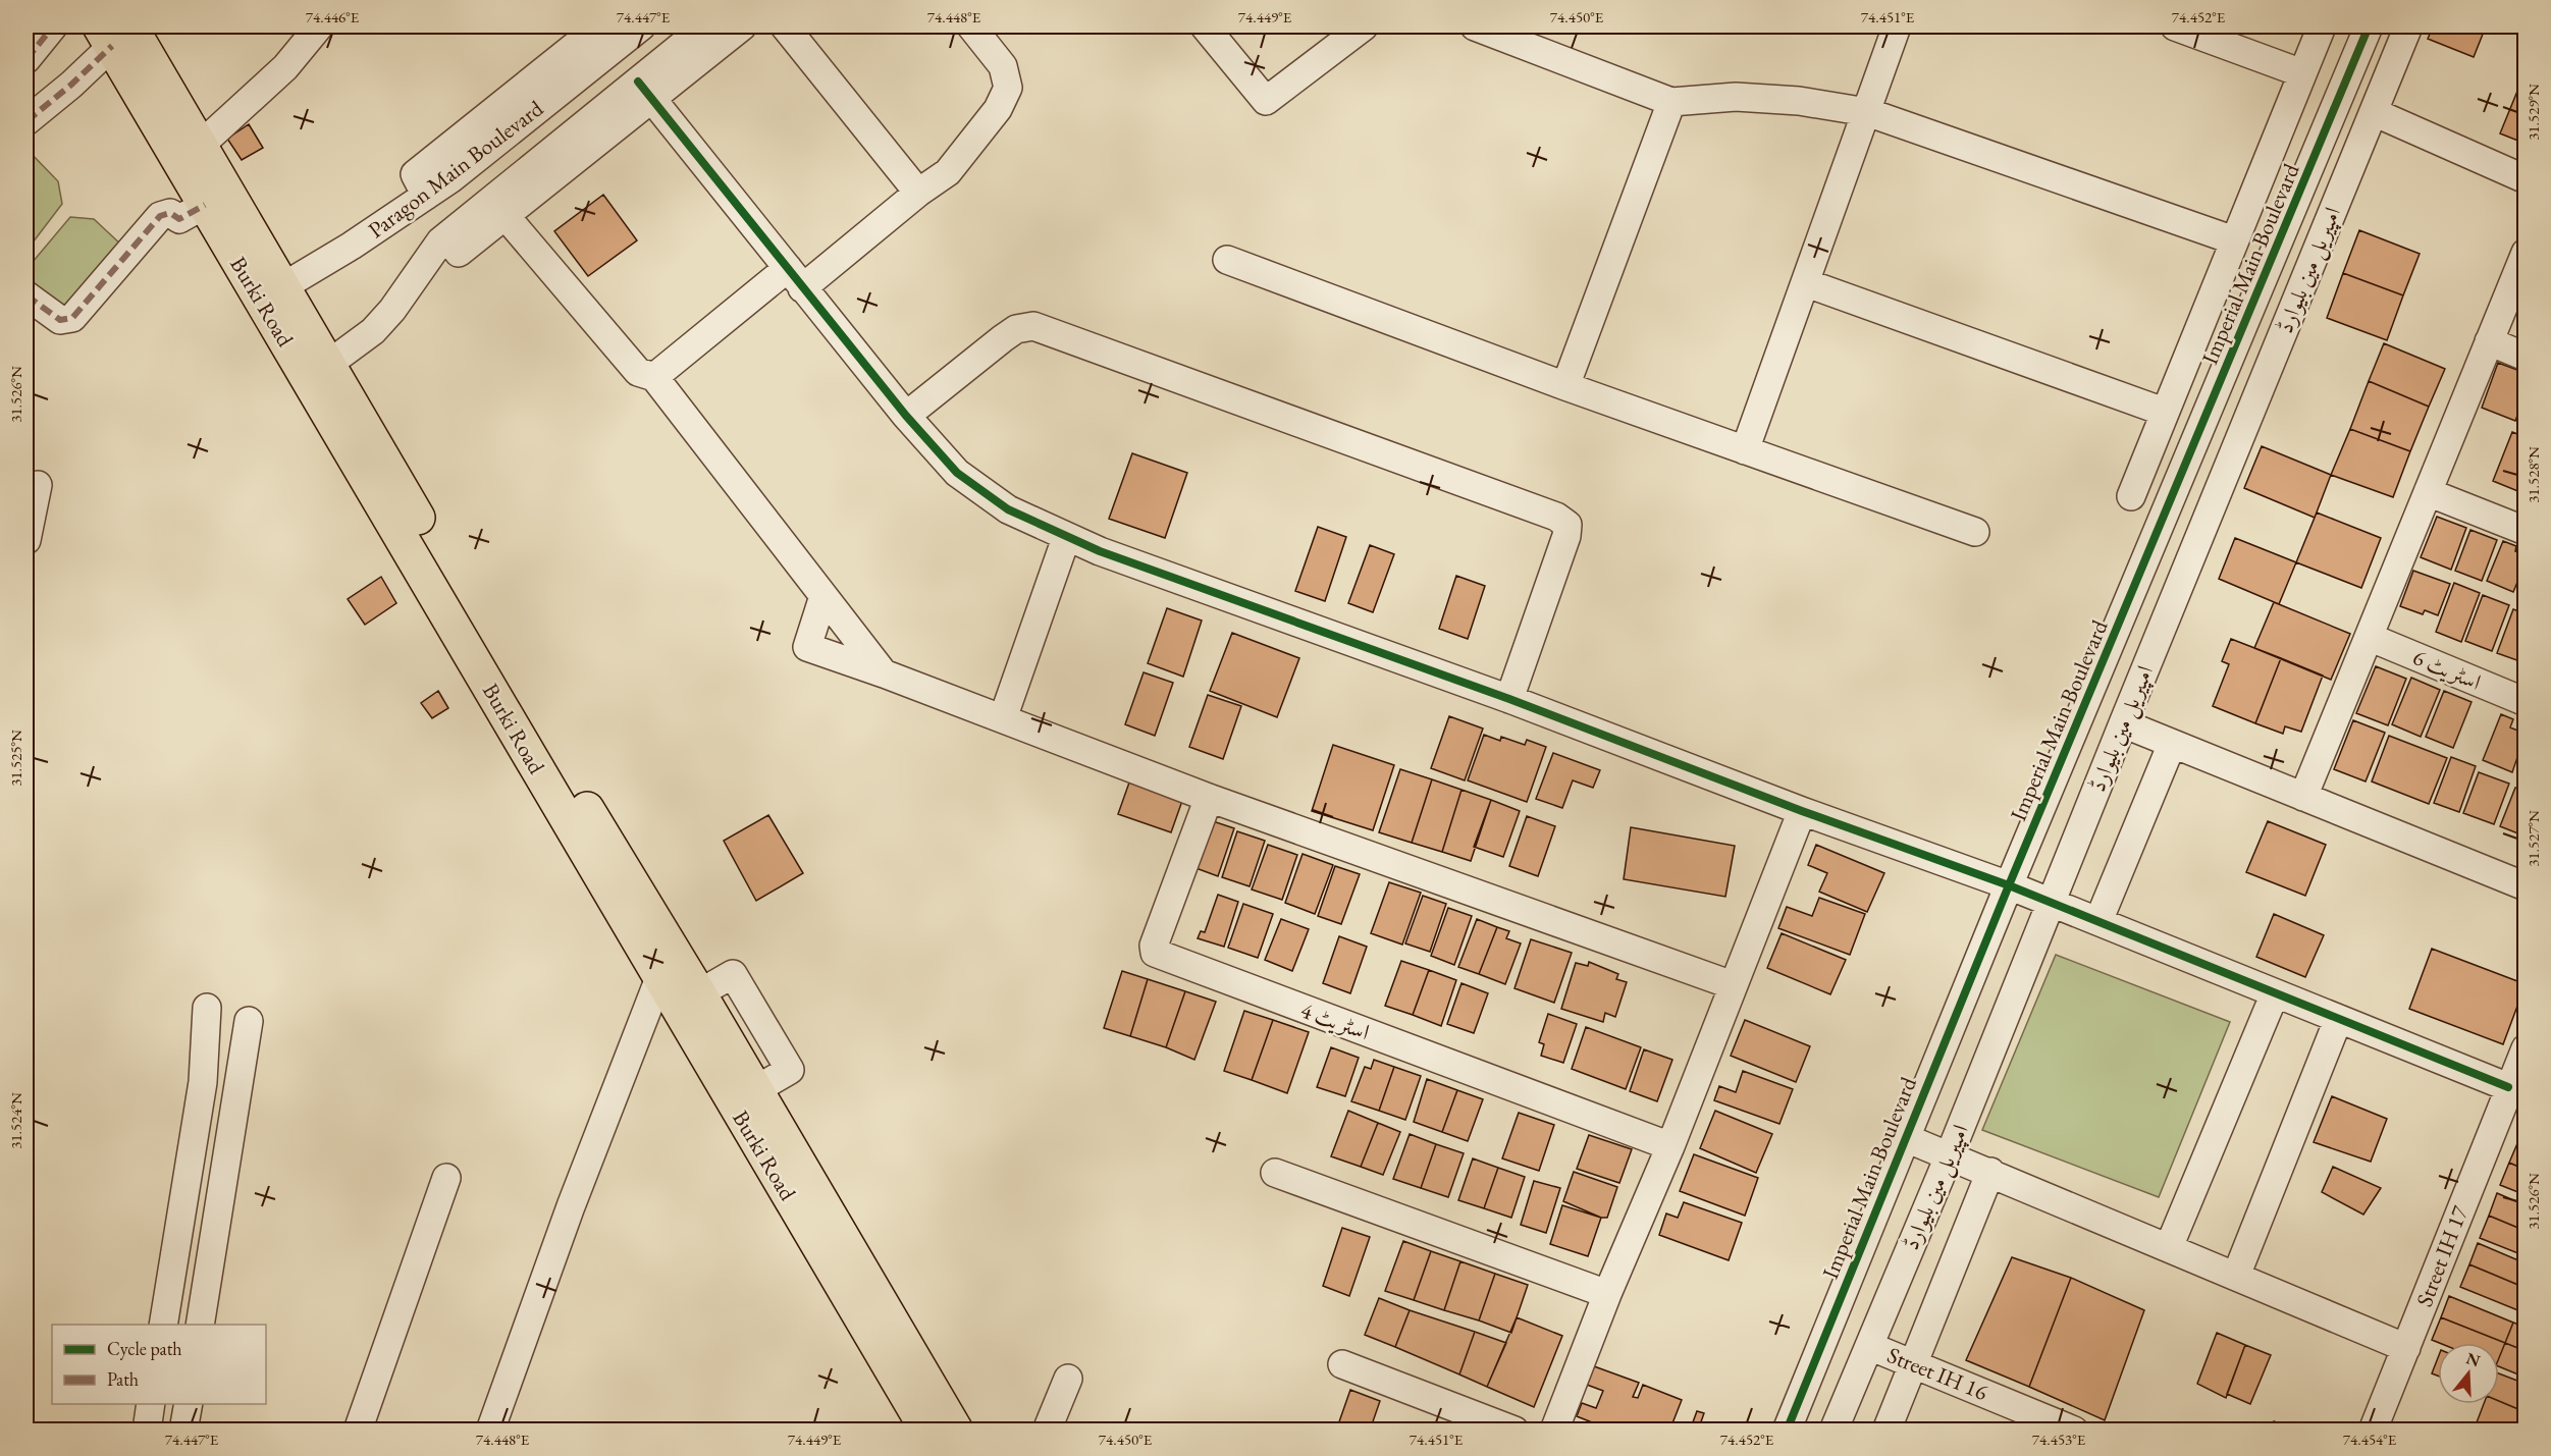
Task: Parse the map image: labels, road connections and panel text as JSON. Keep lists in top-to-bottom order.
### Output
{
  "streets": {
    "main road": ["Burki Road"],
    "street": [
      "Paragon Main Boulevard",
      "Imperial Main Boulevard",
      "امپیریل مین بلیوارڈ",
      "اسٹریٹ 6",
      "اسٹریٹ 4",
      "Street IH 17",
      "Street IH 16"
    ]
  },
  "crossings": [
    ["Paragon Main Boulevard", "Burki Road"],
    ["امپیریل مین بلیوارڈ", "Street IH 16"]
  ],
  "legend": ["Cycle path", "Path"],
  "north": "top",
  "coordinates": [
    "74.446°E",
    "74.447°E",
    "74.448°E",
    "74.449°E",
    "74.450°E",
    "74.451°E",
    "74.452°E",
    "31.529°N",
    "31.526°N",
    "31.528°N",
    "31.525°N",
    "31.527°N",
    "31.524°N",
    "74.453°E",
    "74.454°E"
  ]
}
